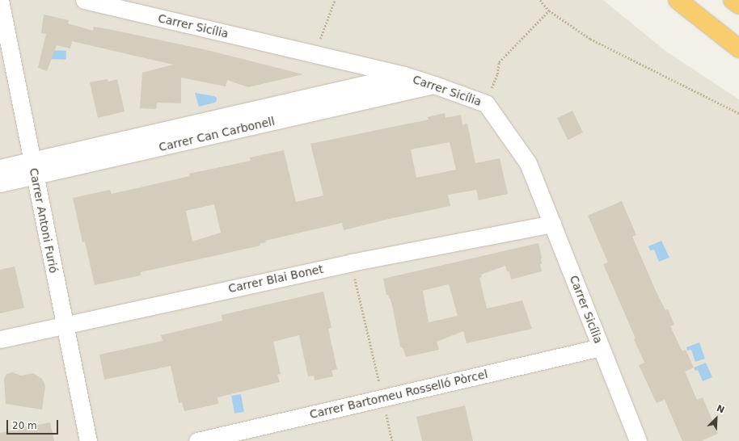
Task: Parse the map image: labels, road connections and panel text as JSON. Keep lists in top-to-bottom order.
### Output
{
  "streets": {
    "street": [
      "Carrer Sicília",
      "Carrer Can Carbonell",
      "Carrer Antoni Furió",
      "Carrer Blai Bonet",
      "Carrer Bartomeu Rosselló Pòrcel"
    ]
  },
  "crossings": [
    ["Carrer Sicília", "Carrer Can Carbonell"],
    ["Carrer Sicília", "Carrer Blai Bonet"],
    ["Carrer Sicília", "Carrer Bartomeu Rosselló Pòrcel"],
    ["Carrer Can Carbonell", "Carrer Antoni Furió"],
    ["Carrer Antoni Furió", "Carrer Blai Bonet"]
  ],
  "scale_bar": "20 m",
  "north": "top right"
}
